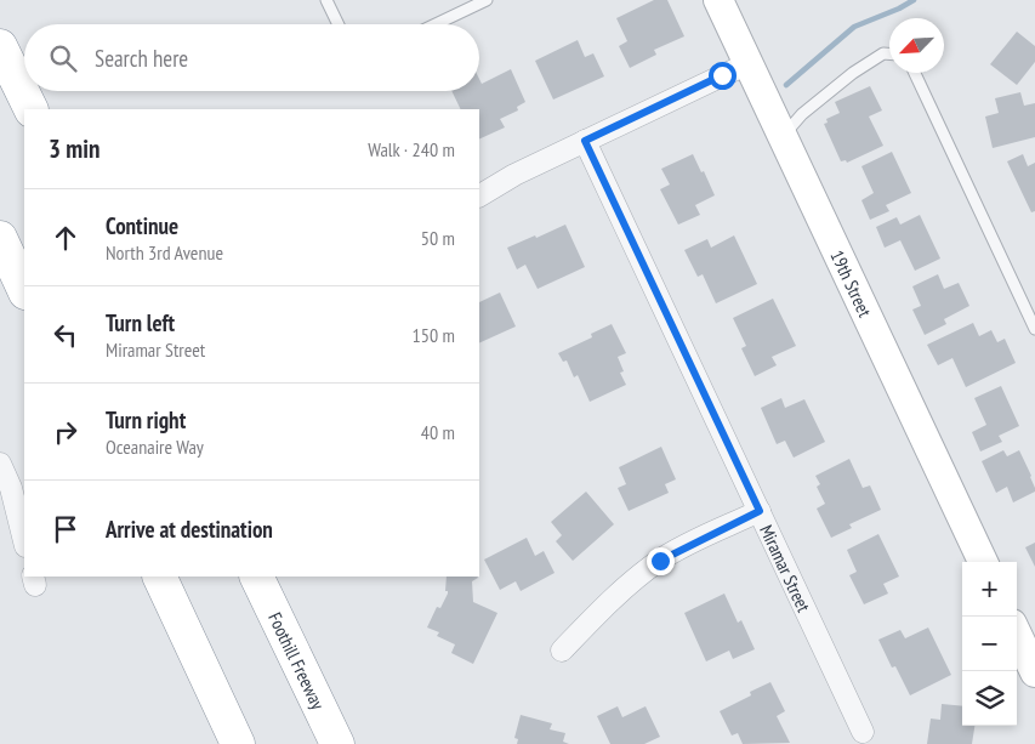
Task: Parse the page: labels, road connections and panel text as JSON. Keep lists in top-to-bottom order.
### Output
{
  "streets": {
    "highway": ["Foothill Freeway"],
    "main road": ["19th Street"],
    "street": ["Miramar Street"]
  },
  "north": "bottom left",
  "page": {
    "search": "Search here",
    "heading": ["3 min", "Walk · 240 m"],
    "list": [
      ["Continue", "North 3rd Avenue", "50 m"],
      ["Turn left", "Miramar Street", "150 m"],
      ["Turn right", "Oceanaire Way", "40 m"],
      "Arrive at destination"
    ],
    "map_buttons": ["+", "−"]
  }
}
